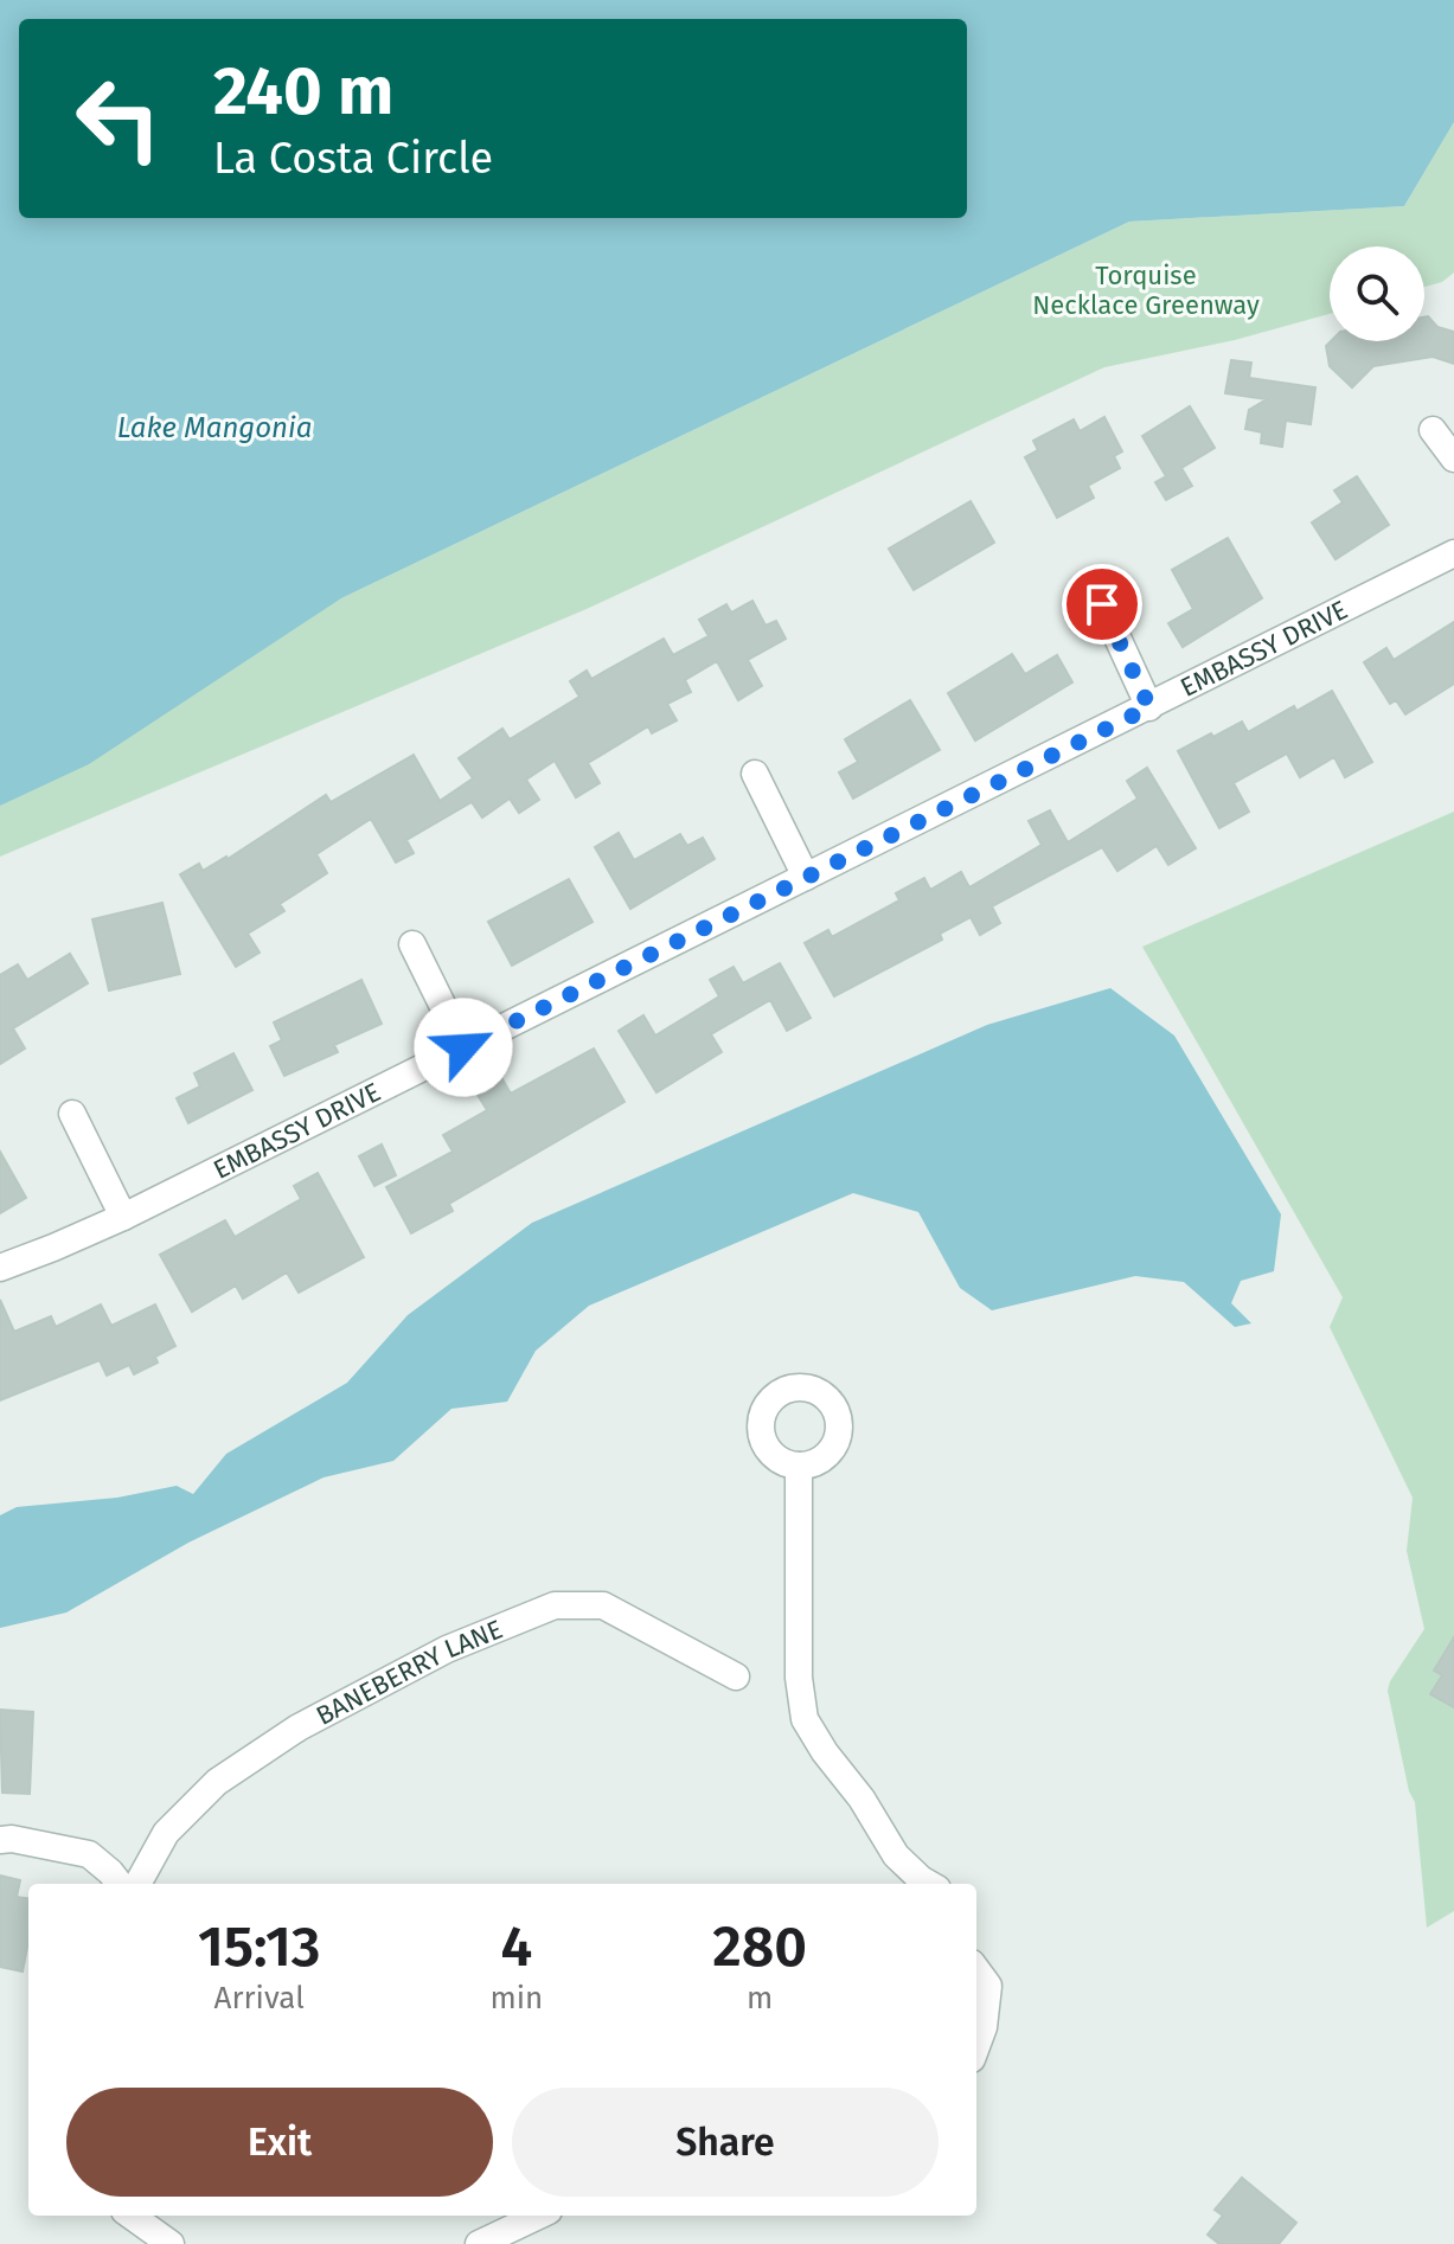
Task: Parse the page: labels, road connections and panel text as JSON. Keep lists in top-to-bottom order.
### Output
{
  "streets": {
    "street": ["EMBASSY DRIVE", "BANEBERRY LANE"]
  },
  "water": ["Lake Mangonia"],
  "parks": ["Torquise Necklace Greenway"],
  "page": {
    "turn": ["240 m", "La Costa Circle"],
    "eta": [
      "15:13",
      "Arrival",
      "4",
      "min",
      "280",
      "m"
    ],
    "buttons": ["Exit", "Share"]
  }
}
